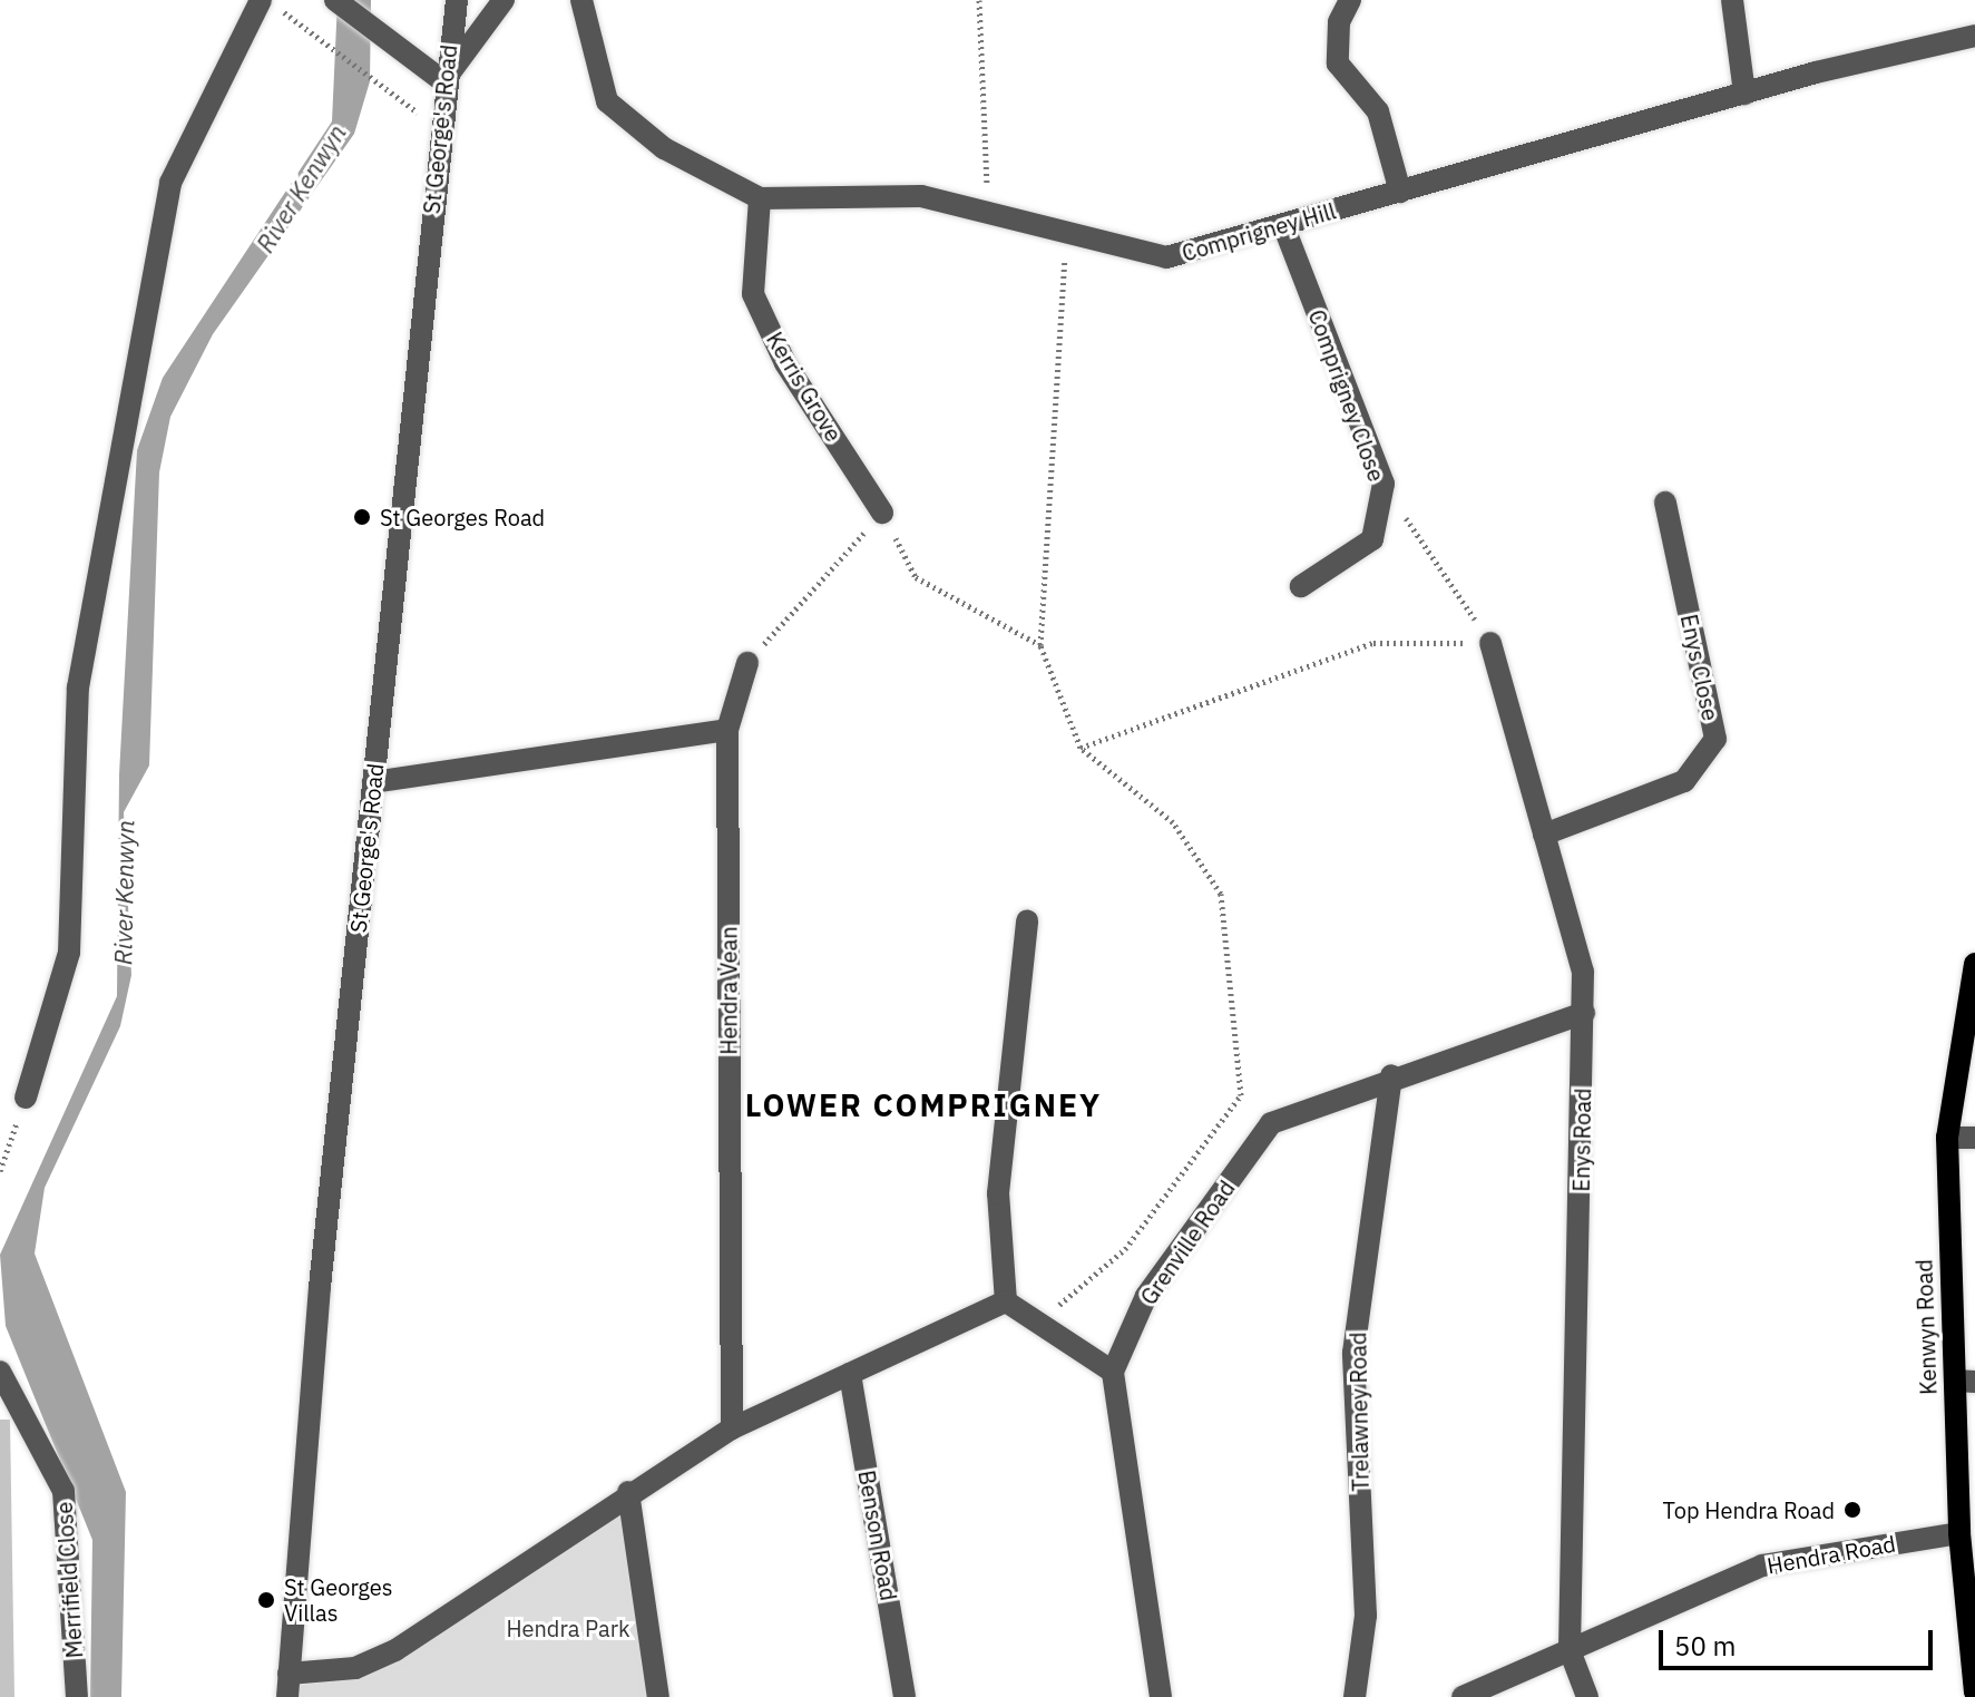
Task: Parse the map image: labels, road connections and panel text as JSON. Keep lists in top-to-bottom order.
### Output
{
  "streets": {
    "main road": ["Kenwyn Road"],
    "street": [
      "St George's Road",
      "Comprigney Hill",
      "Kerris Grove",
      "Comprigney Close",
      "Enys Close",
      "Hendra Vean",
      "Enys Road",
      "Grenville Road",
      "Trelawney Road",
      "Benson Road",
      "Hendra Road",
      "Merrifield Close"
    ]
  },
  "crossings": [
    ["Comprigney Hill", "Kerris Grove"],
    ["Comprigney Hill", "Comprigney Close"],
    ["Enys Close", "Enys Road"],
    ["Enys Road", "Grenville Road"],
    ["Enys Road", "Hendra Road"],
    ["Grenville Road", "Trelawney Road"],
    ["Kenwyn Road", "Hendra Road"]
  ],
  "districts": ["LOWER COMPRIGNEY"],
  "water": ["River Kenwyn"],
  "parks": ["Hendra Park"],
  "places": ["St Georges Road", "Top Hendra Road", "St Georges Villas"],
  "scale_bar": "50 m"
}
